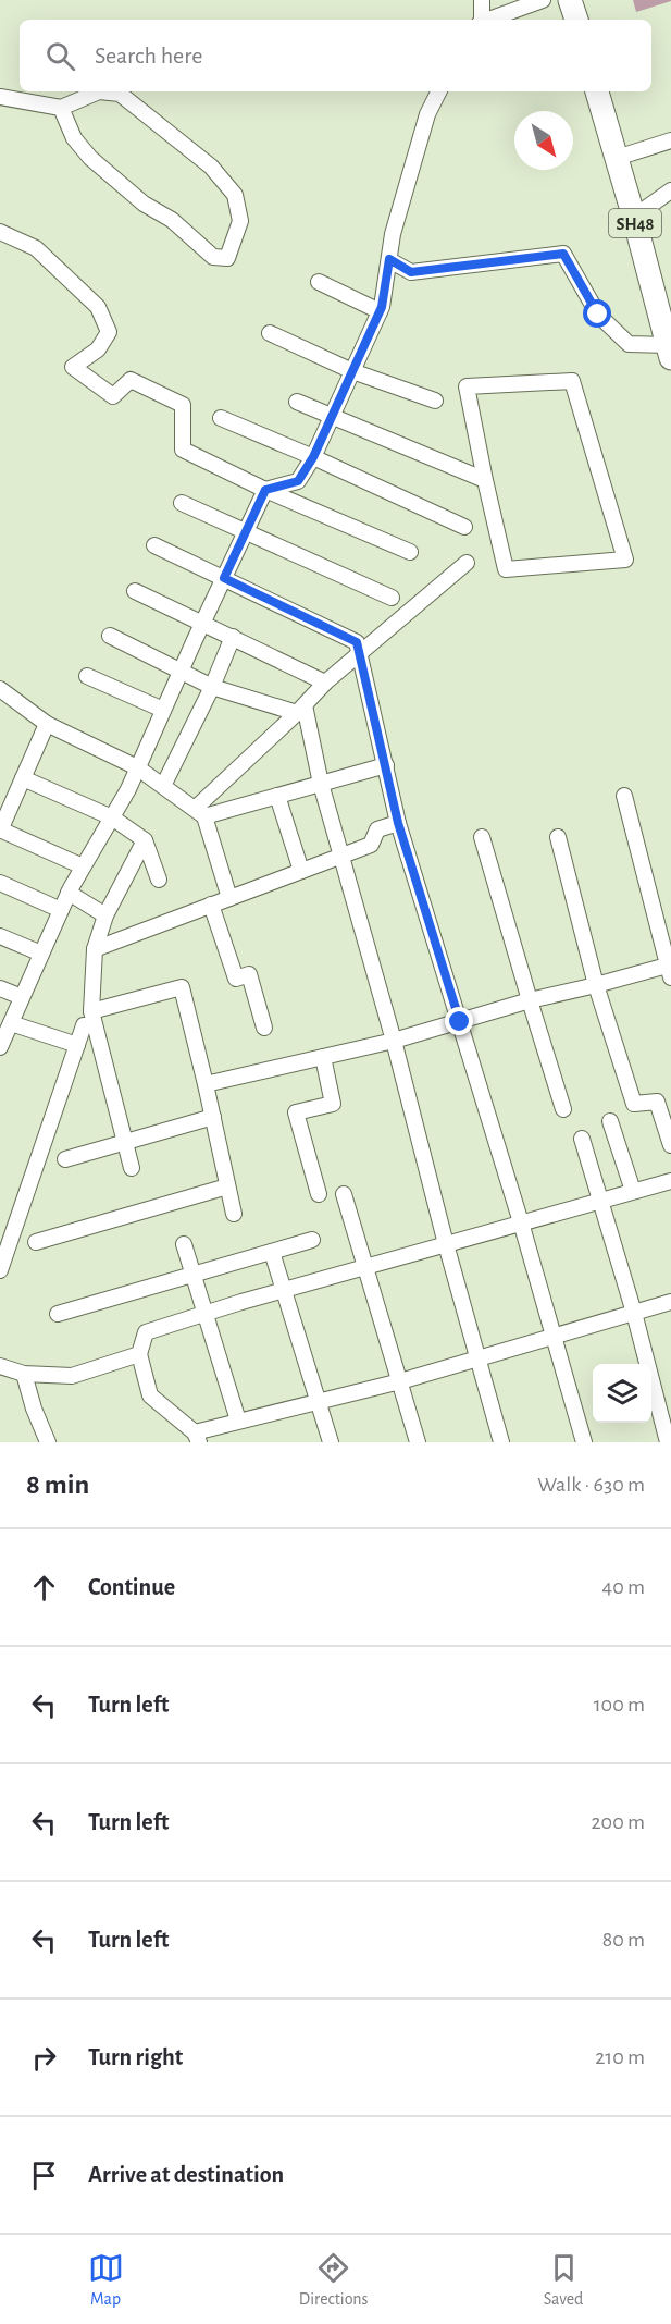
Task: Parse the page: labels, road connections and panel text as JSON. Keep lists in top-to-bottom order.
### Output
{
  "streets": {
    "main road": ["SH48"]
  },
  "north": "bottom right",
  "page": {
    "search": "Search here",
    "heading": ["8 min", "Walk · 630 m"],
    "list": [
      ["Continue", "40 m"],
      ["Turn left", "100 m"],
      ["Turn left", "200 m"],
      ["Turn left", "80 m"],
      ["Turn right", "210 m"],
      "Arrive at destination"
    ],
    "nav": ["Map", "Directions", "Saved"]
  }
}
